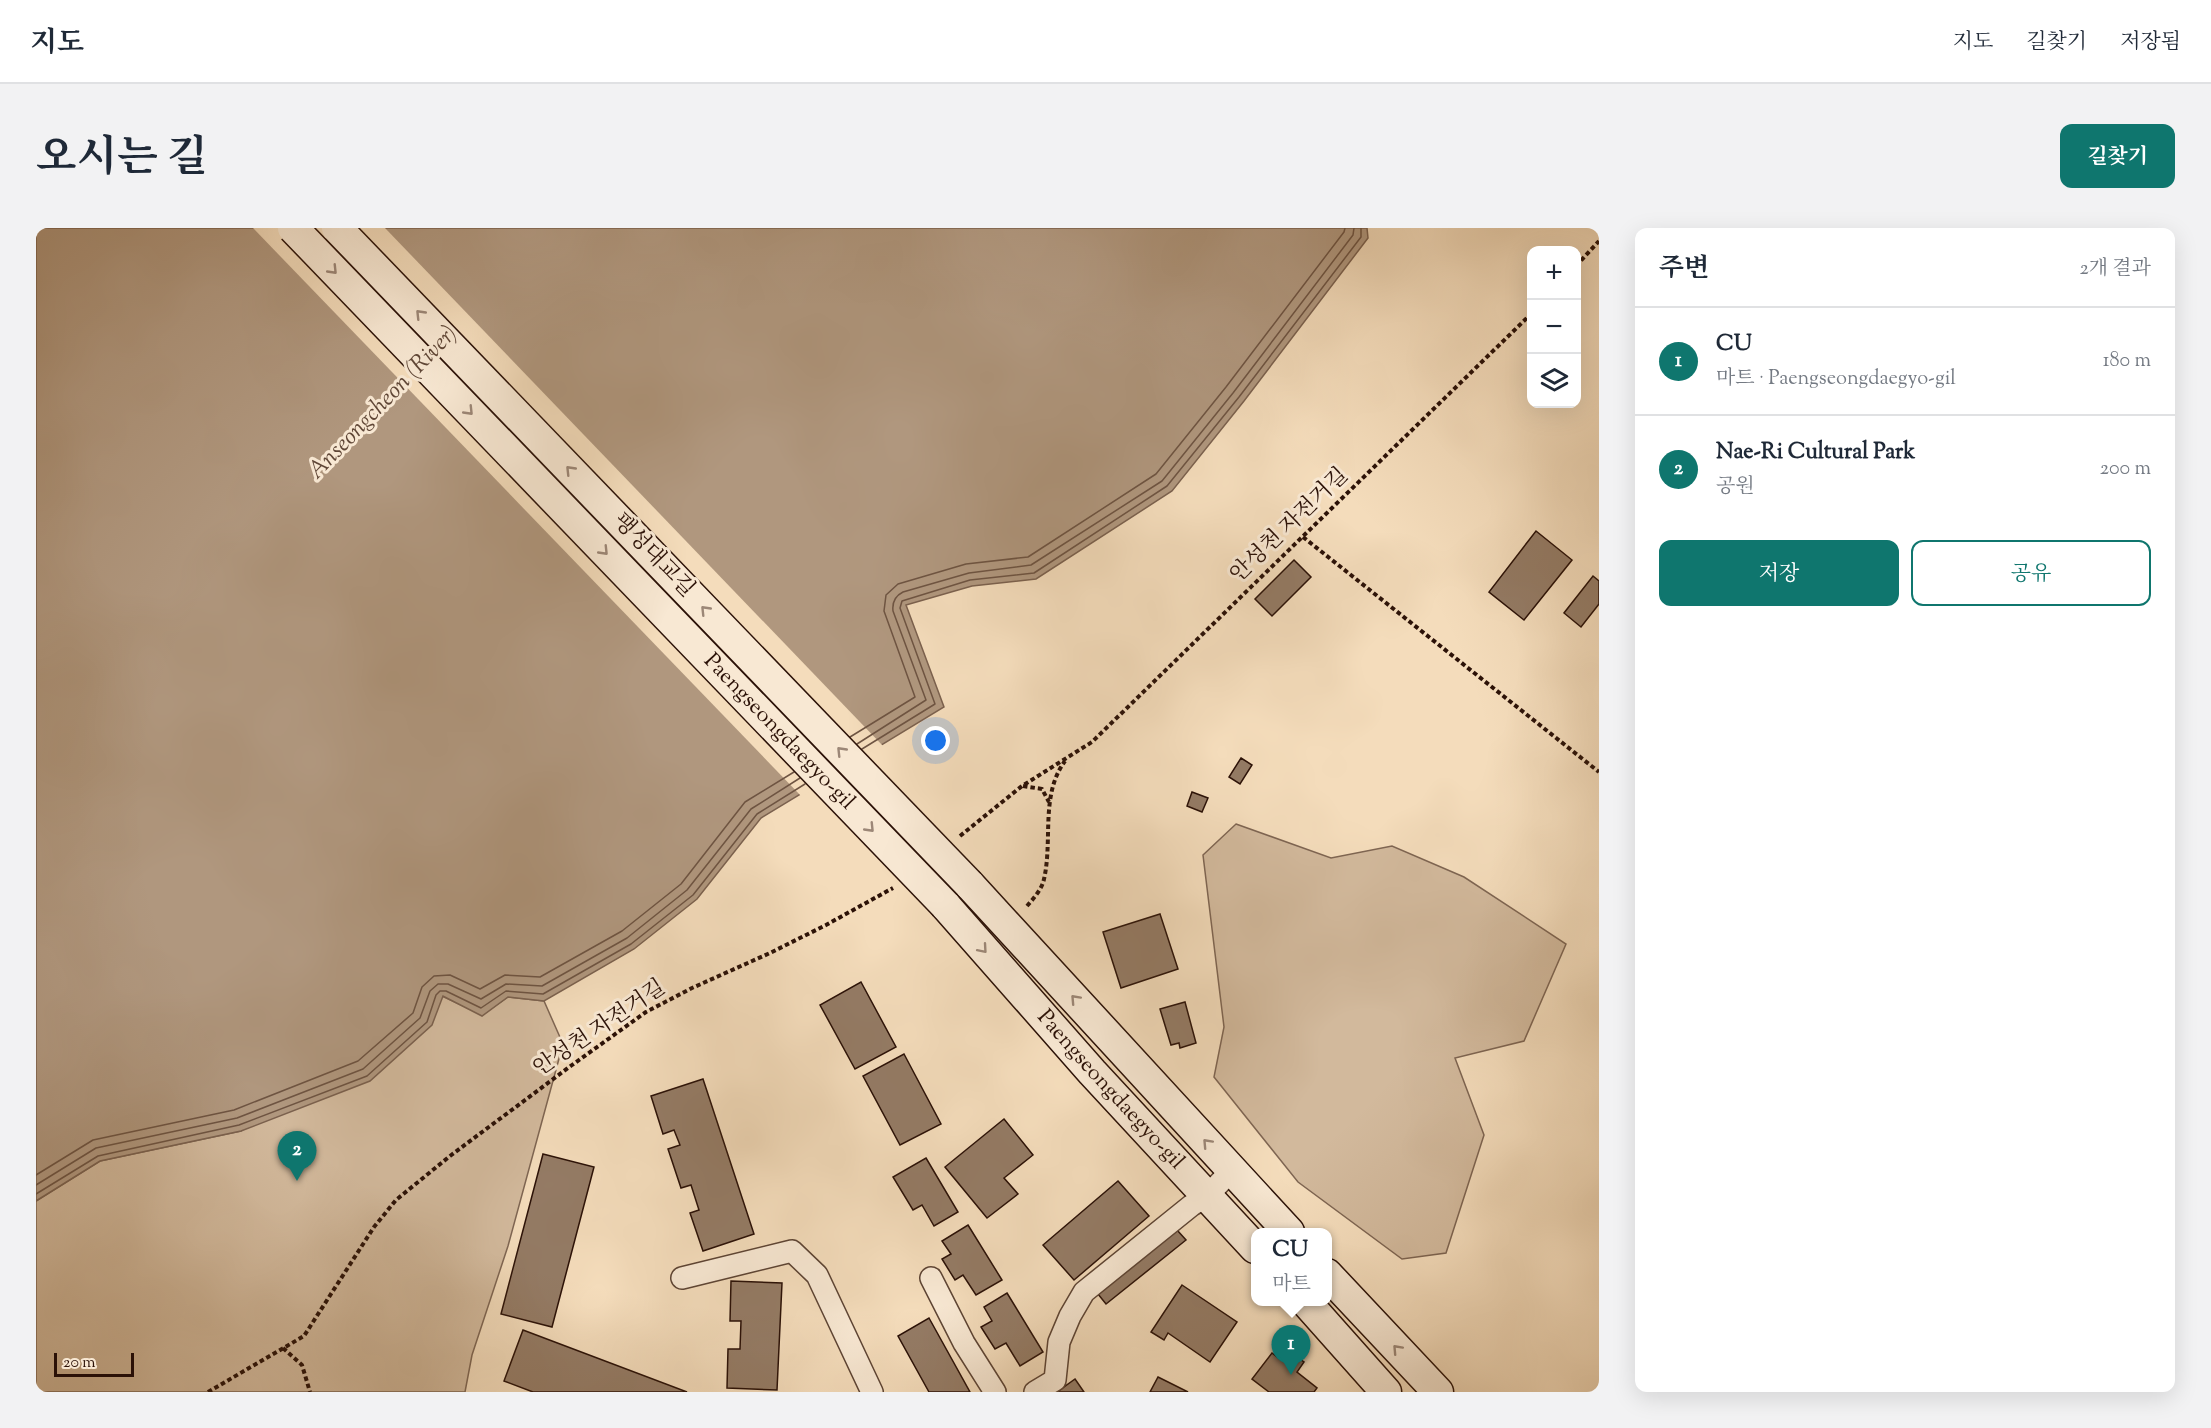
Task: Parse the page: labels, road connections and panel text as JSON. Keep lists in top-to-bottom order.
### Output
{
  "streets": {
    "main road": ["팽성대교길", "Paengseongdaegyo-gil"],
    "path": ["안성천 자전거길"]
  },
  "one_way": ["팽성대교길", "Paengseongdaegyo-gil"],
  "water": ["Anseongcheon (River)"],
  "scale_bar": "20 m",
  "page": {
    "header": "지도",
    "nav": ["지도", "길찾기", "저장됨"],
    "title": "오시는 길",
    "buttons": [
      "길찾기",
      ["저장", "공유"]
    ],
    "heading": ["주변", "2개 결과"],
    "map_buttons": ["+", "−"],
    "list": [
      {
        "mark": "1",
        "name": "CU",
        "note": "마트 · Paengseongdaegyo-gil",
        "value": "180 m"
      },
      {
        "mark": "2",
        "name": "Nae-Ri Cultural Park",
        "note": "공원",
        "value": "200 m"
      }
    ],
    "pins": ["2", "1"],
    "popup": ["CU", "마트"],
    "scale": "20 m"
  }
}
